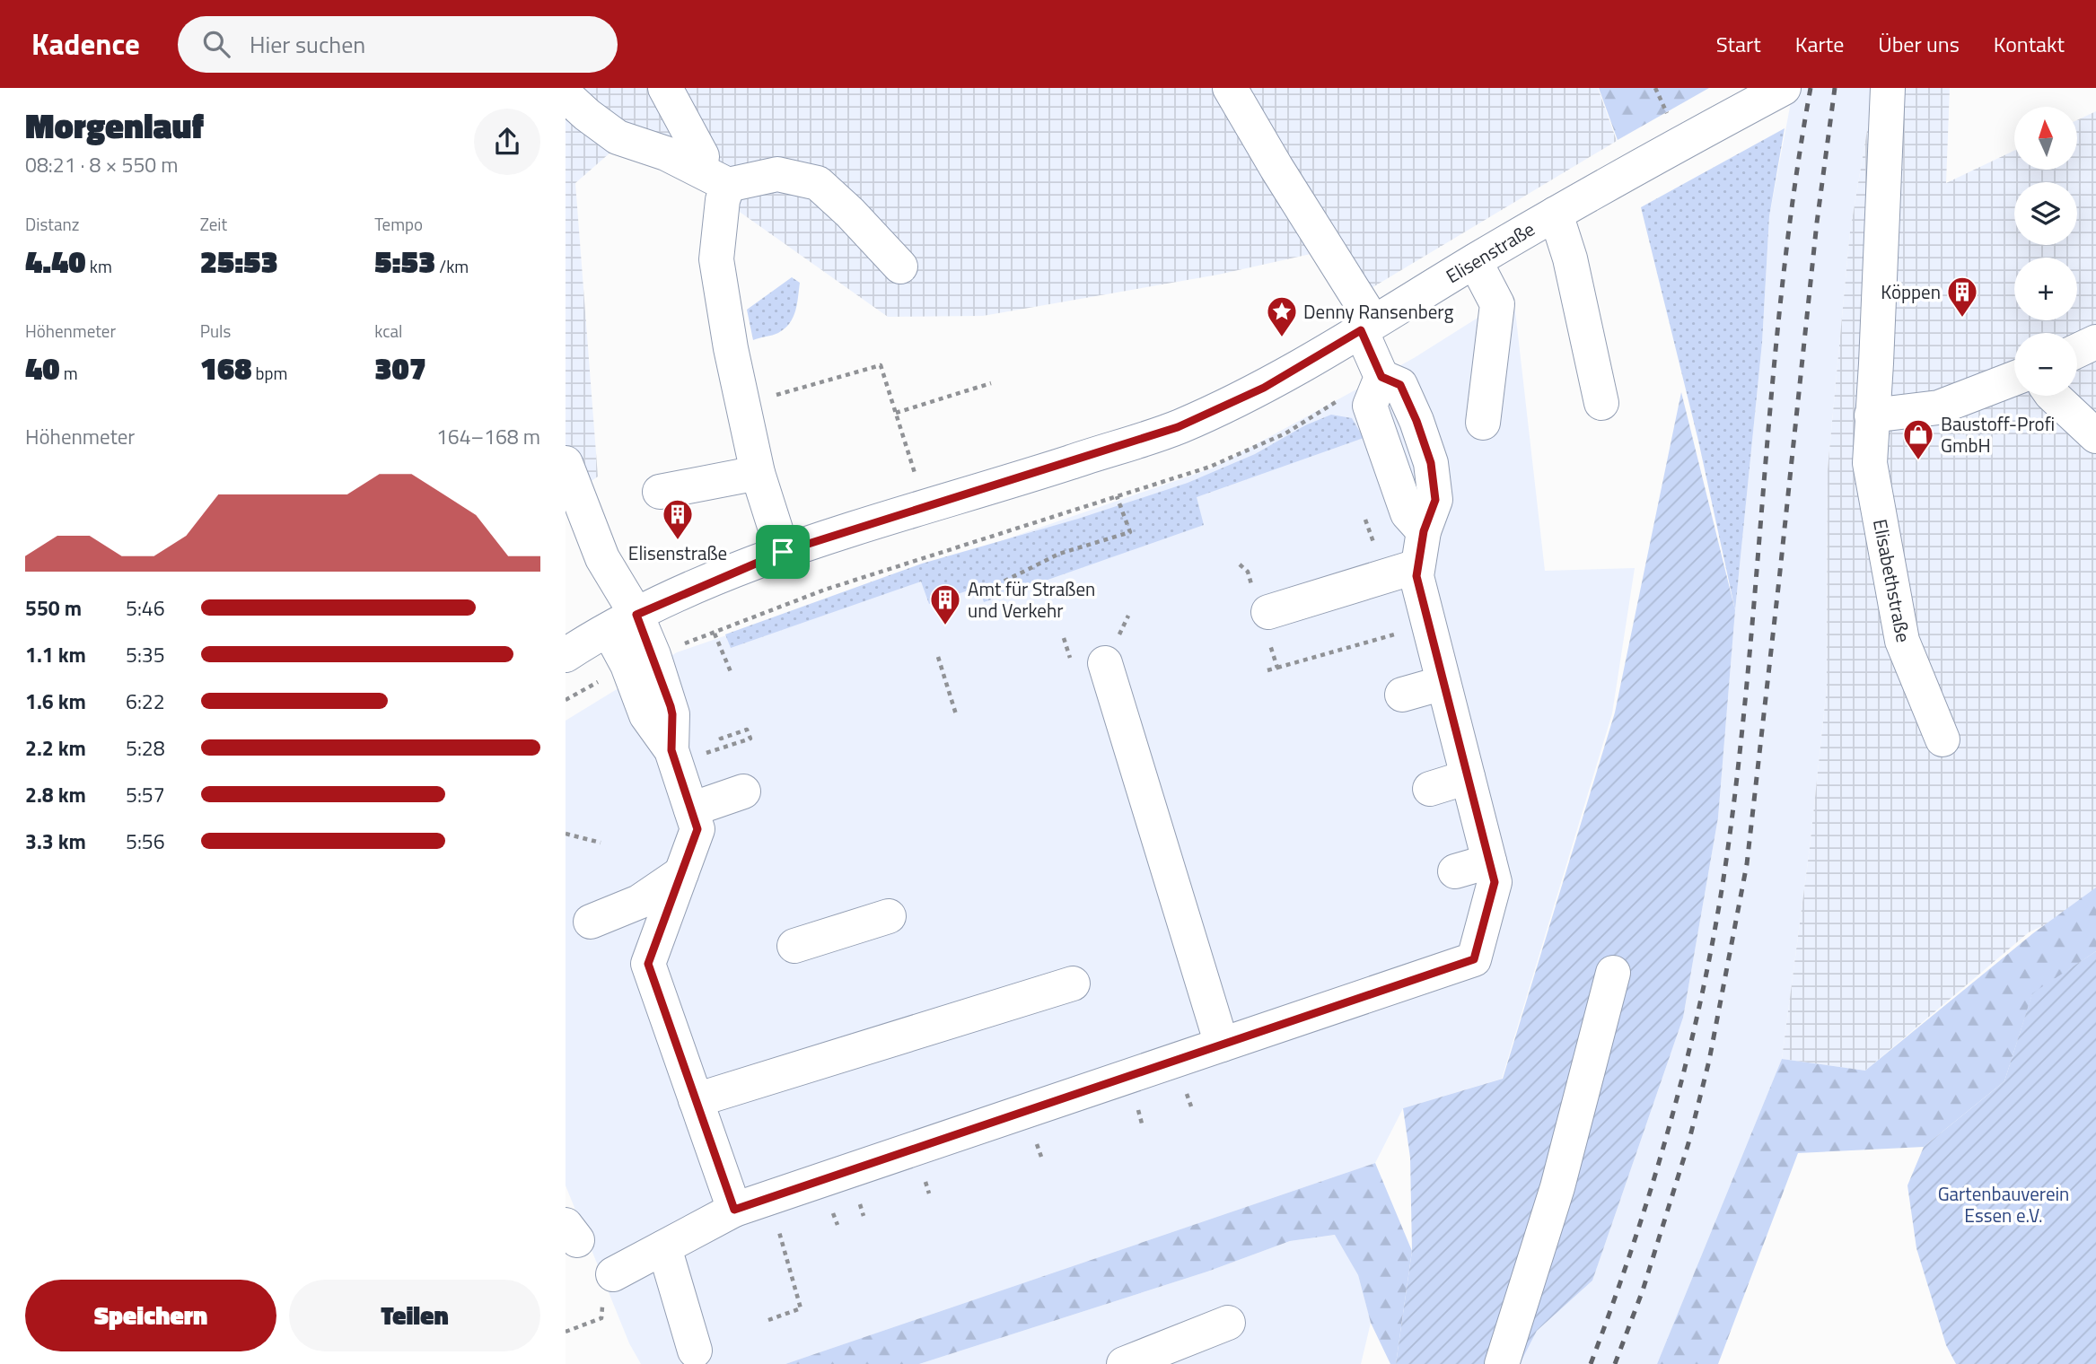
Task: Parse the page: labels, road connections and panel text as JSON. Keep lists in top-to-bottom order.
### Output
{
  "streets": {
    "street": ["Elisenstraße", "Elisabethstraße"]
  },
  "parks": ["Gartenbauverein Essen e.V."],
  "places": {
    "building": ["Köppen", "Elisenstraße", "Amt für Straßen und Verkehr"],
    "place": ["Denny Ransenberg"],
    "shop": ["Baustoff-Profi GmbH"]
  },
  "north": "top",
  "page": {
    "header": "Kadence",
    "search": "Hier suchen",
    "nav": [
      "Start",
      "Karte",
      "Über uns",
      "Kontakt"
    ],
    "heading": ["Morgenlauf", "08:21 · 8 × 550 m"],
    "map_buttons": ["+", "−"],
    "stats": [
      ["Distanz", "4.40 km"],
      ["Zeit", "25:53"],
      ["Tempo", "5:53 /km"],
      ["Höhenmeter", "40 m"],
      ["Puls", "168 bpm"],
      ["kcal", "307"]
    ],
    "chart": ["Höhenmeter", "164–168 m"],
    "list": [
      {
        "name": "550 m",
        "note": "5:46"
      },
      {
        "name": "1.1 km",
        "note": "5:35"
      },
      {
        "name": "1.6 km",
        "note": "6:22"
      },
      {
        "name": "2.2 km",
        "note": "5:28"
      },
      {
        "name": "2.8 km",
        "note": "5:57"
      },
      {
        "name": "3.3 km",
        "note": "5:56"
      }
    ],
    "buttons": ["Speichern", "Teilen"]
  }
}
